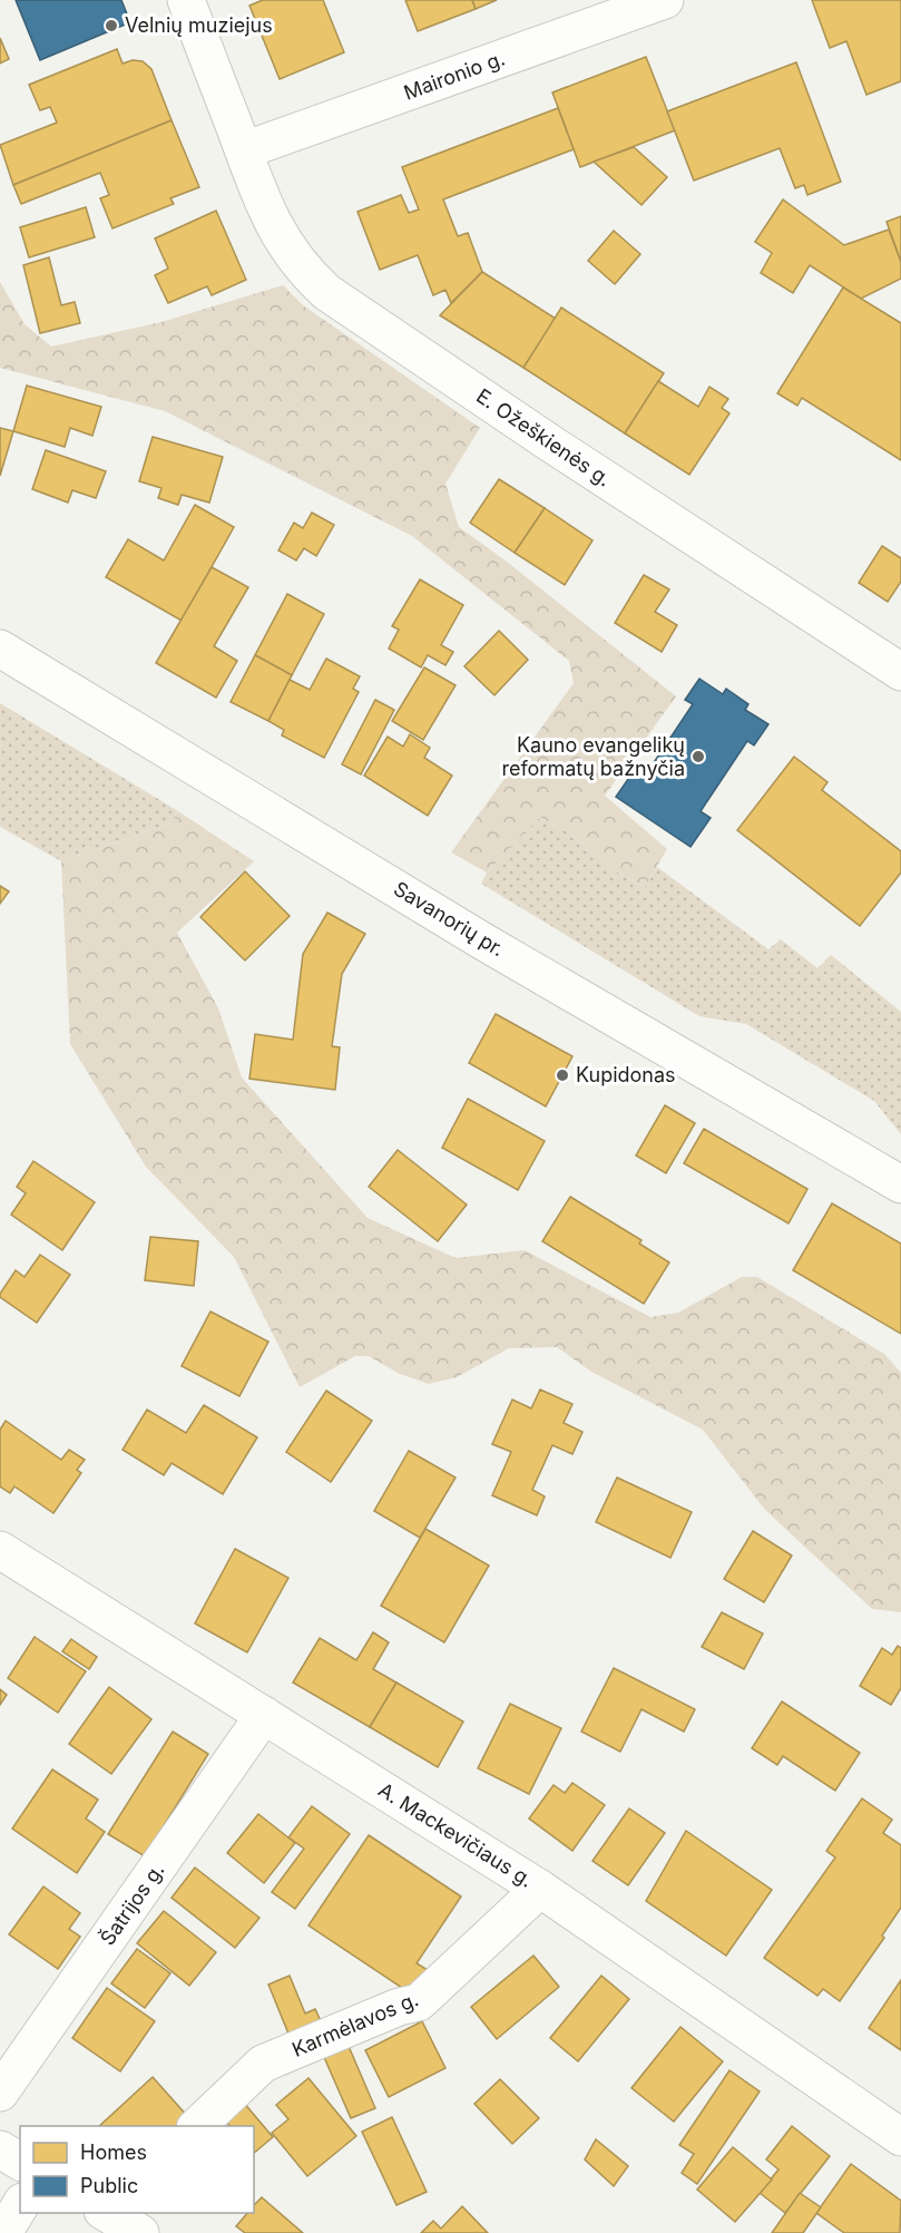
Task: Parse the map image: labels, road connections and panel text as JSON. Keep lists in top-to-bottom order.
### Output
{
  "streets": {
    "street": [
      "Maironio g.",
      "E. Ožeškienės g.",
      "Savanorių pr.",
      "A. Mackevičiaus g.",
      "Šatrijos g.",
      "Karmėlavos g."
    ]
  },
  "crossings": [
    ["Maironio g.", "E. Ožeškienės g."],
    ["A. Mackevičiaus g.", "Šatrijos g."],
    ["A. Mackevičiaus g.", "Karmėlavos g."]
  ],
  "places": ["Velnių muziejus", "Kauno evangelikų reformatų bažnyčia", "Kupidonas"],
  "legend": ["Homes", "Public"]
}
